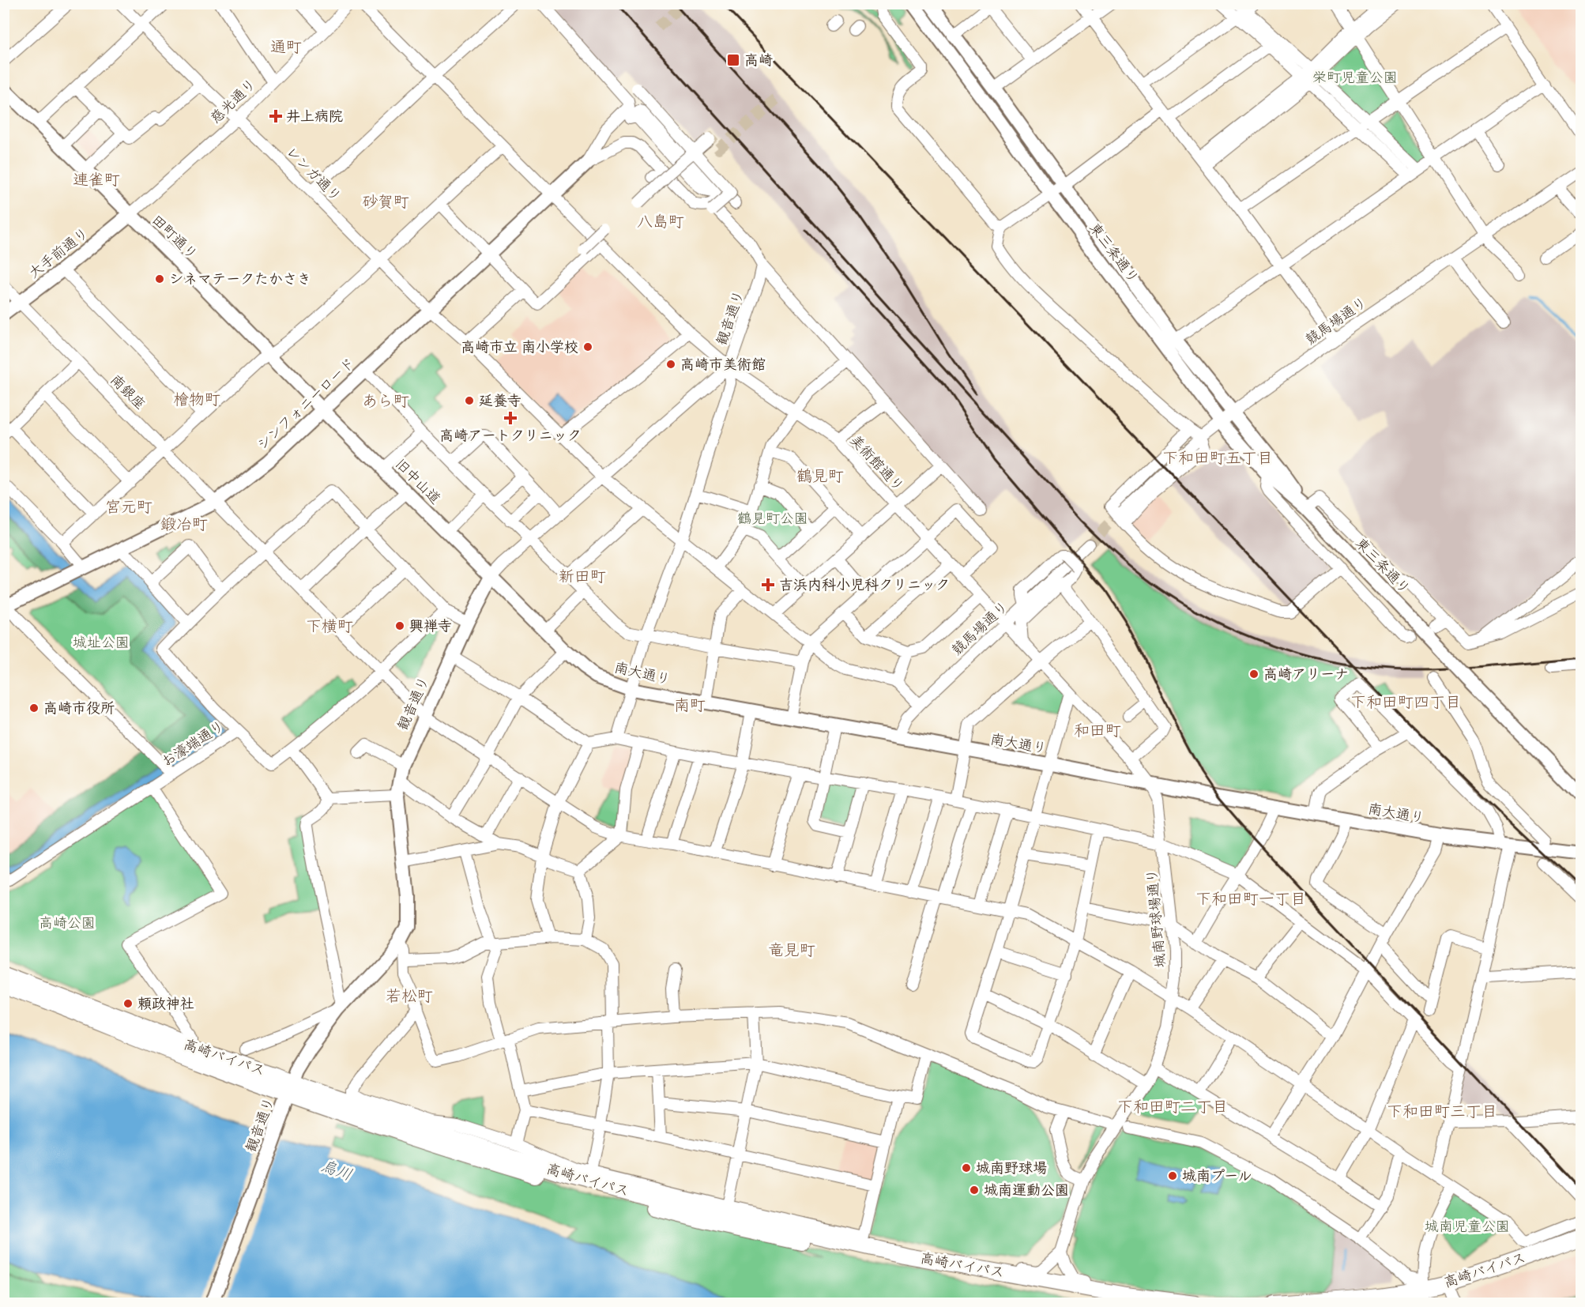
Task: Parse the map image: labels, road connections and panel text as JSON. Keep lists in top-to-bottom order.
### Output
{
  "streets": {
    "highway": ["高崎バイパス"],
    "main road": [
      "田町通り",
      "大手前通り",
      "東三条通り",
      "観音通り",
      "シンフォニーロード",
      "旧中山道",
      "南大通り"
    ],
    "street": [
      "慈光通り",
      "レンガ通り",
      "競馬場通り",
      "南銀座",
      "美術館通り",
      "お濠端通り",
      "城南野球場通り"
    ]
  },
  "crossings": [
    ["慈光通り", "レンガ通り"],
    ["慈光通り", "田町通り"],
    ["慈光通り", "大手前通り"],
    ["レンガ通り", "観音通り"],
    ["レンガ通り", "シンフォニーロード"],
    ["田町通り", "大手前通り"],
    ["田町通り", "シンフォニーロード"],
    ["田町通り", "旧中山道"],
    ["大手前通り", "南銀座"],
    ["東三条通り", "競馬場通り"],
    ["観音通り", "南銀座"],
    ["観音通り", "美術館通り"],
    ["観音通り", "旧中山道"],
    ["観音通り", "南大通り"],
    ["観音通り", "高崎バイパス"],
    ["競馬場通り", "美術館通り"],
    ["競馬場通り", "南大通り"],
    ["南銀座", "シンフォニーロード"],
    ["南銀座", "城南野球場通り"],
    ["シンフォニーロード", "美術館通り"],
    ["シンフォニーロード", "旧中山道"],
    ["美術館通り", "南大通り"],
    ["美術館通り", "城南野球場通り"],
    ["旧中山道", "南大通り"],
    ["南大通り", "城南野球場通り"]
  ],
  "districts": [
    "通町",
    "連雀町",
    "砂賀町",
    "八島町",
    "檜物町",
    "あら町",
    "下和田町五丁目",
    "鶴見町",
    "宮元町",
    "鍛冶町",
    "新田町",
    "下横町",
    "下和田町四丁目",
    "南町",
    "和田町",
    "下和田町一丁目",
    "竜見町",
    "若松町",
    "下和田町二丁目",
    "下和田町三丁目"
  ],
  "water": ["烏川"],
  "parks": [
    "栄町児童公園",
    "鶴見町公園",
    "城址公園",
    "高崎公園",
    "城南児童公園"
  ],
  "places": {
    "transit": ["高崎"],
    "health": ["井上病院", "高崎アートクリニック", "吉浜内科小児科クリニック"],
    "other": [
      "シネマテークたかさき",
      "高崎市立 南小学校",
      "高崎市美術館",
      "延養寺",
      "興禅寺",
      "高崎アリーナ",
      "高崎市役所",
      "頼政神社",
      "城南野球場",
      "城南プール",
      "城南運動公園"
    ]
  }
}
